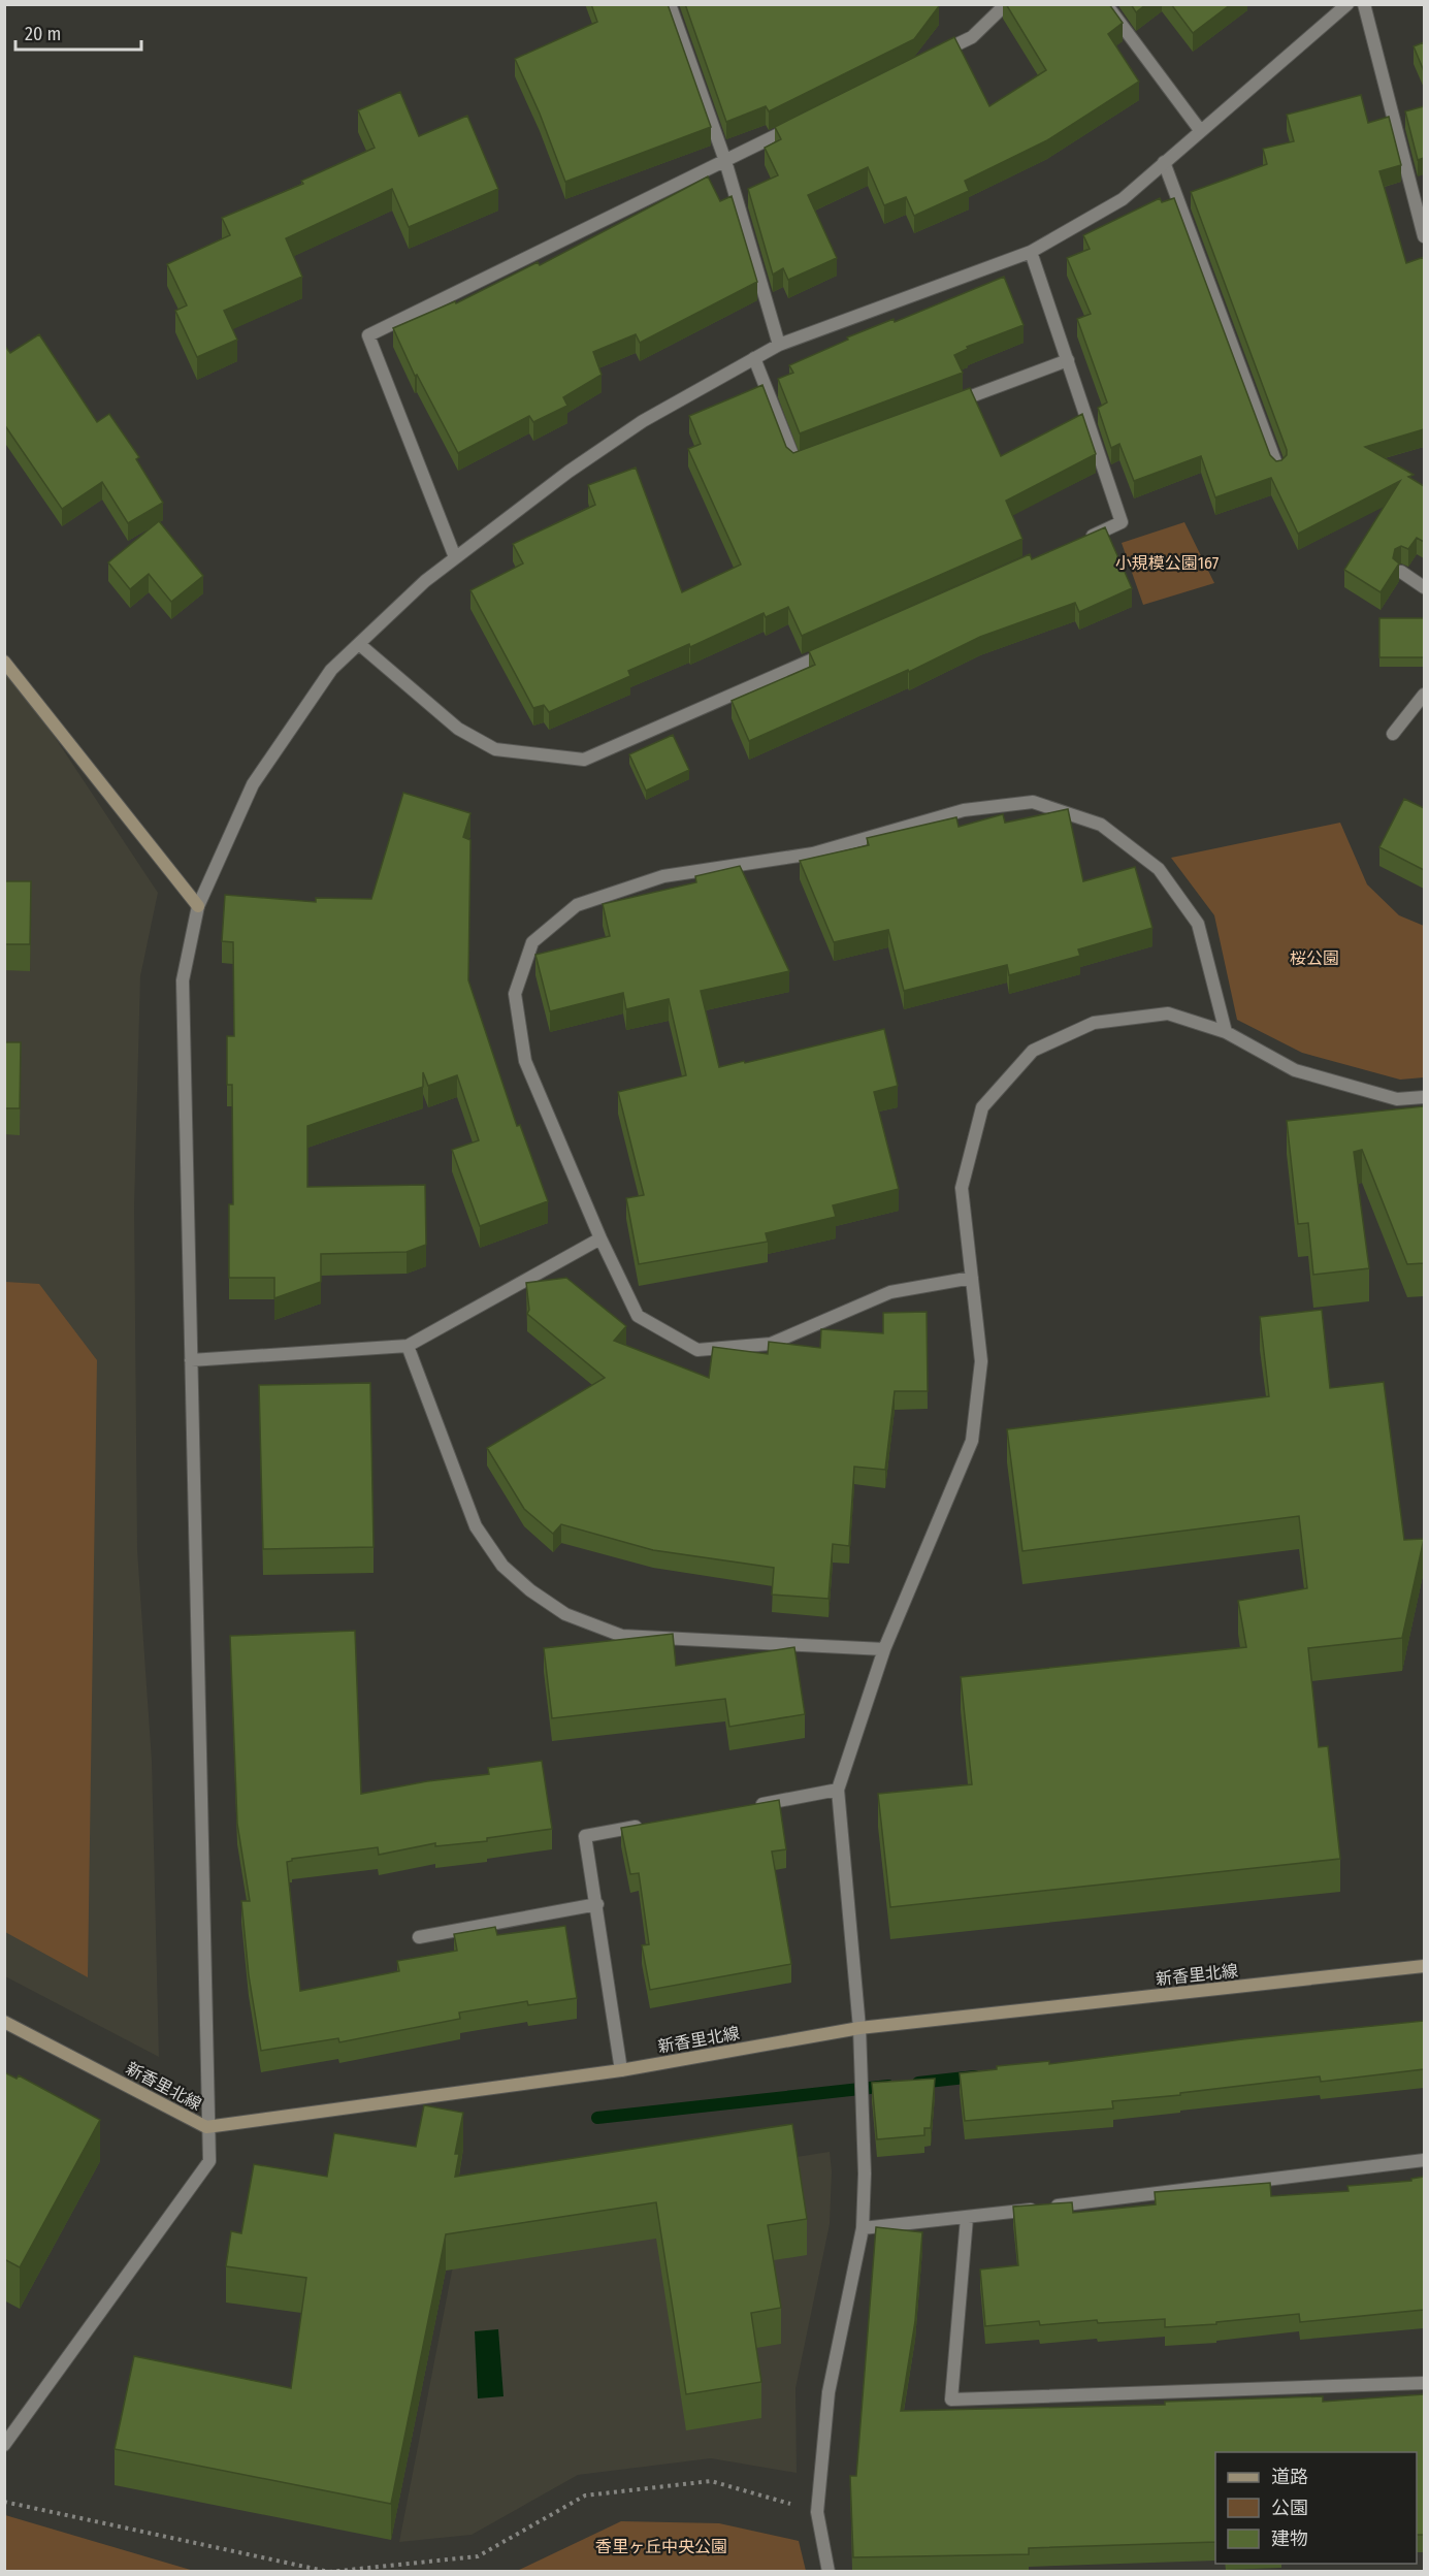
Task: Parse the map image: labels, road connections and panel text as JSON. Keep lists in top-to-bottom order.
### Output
{
  "streets": {
    "street": ["新香里北線"]
  },
  "parks": ["小規模公園167", "桜公園", "香里ヶ丘中央公園"],
  "legend": ["道路", "公園", "建物"],
  "scale_bar": "20 m"
}
